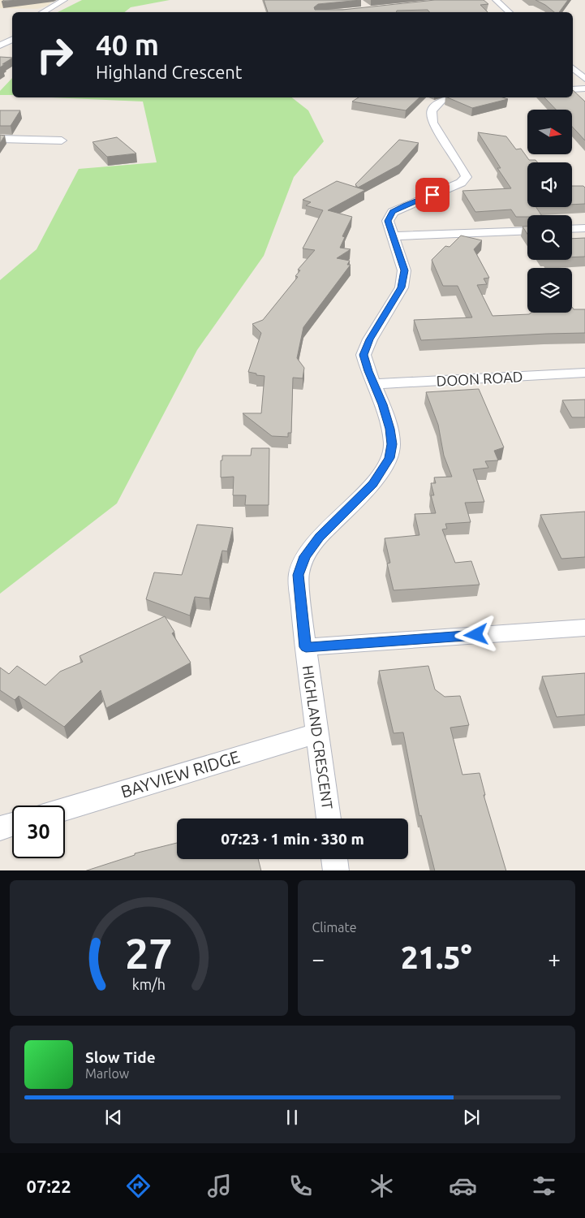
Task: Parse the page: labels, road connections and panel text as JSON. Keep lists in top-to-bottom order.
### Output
{
  "streets": {
    "street": ["DOON ROAD", "HIGHLAND CRESCENT", "BAYVIEW RIDGE"]
  },
  "crossings": [
    ["DOON ROAD", "HIGHLAND CRESCENT"],
    ["HIGHLAND CRESCENT", "BAYVIEW RIDGE"]
  ],
  "north": "right",
  "page": {
    "turn": ["40 m", "Highland Crescent"],
    "limit": "30",
    "trip": "07:23 · 1 min · 330 m",
    "tile": "Climate",
    "heat": ["−", "21.5°", "+"],
    "song": ["Slow Tide", "Marlow"],
    "tabs": "07:22",
    "gauge": ["27", "km/h"]
  }
}
